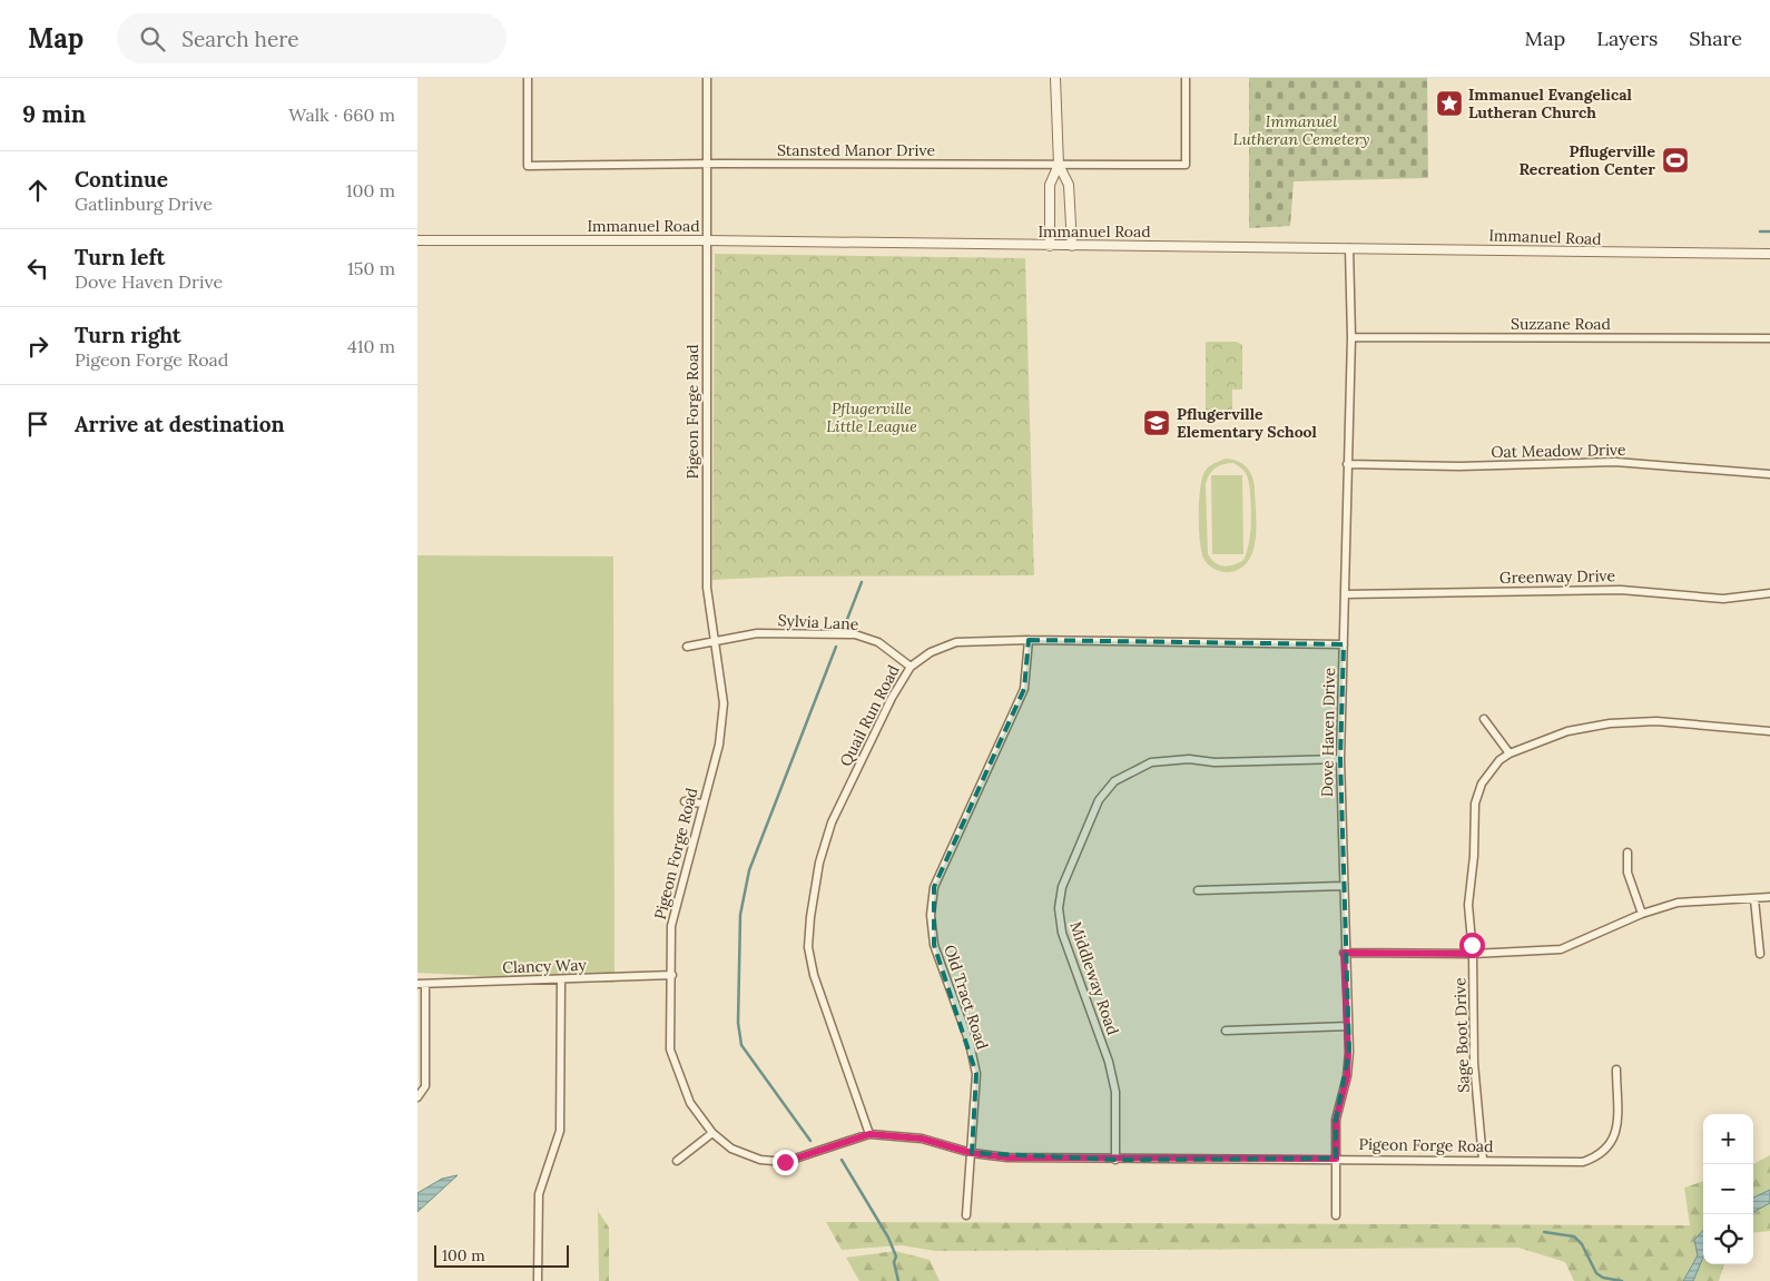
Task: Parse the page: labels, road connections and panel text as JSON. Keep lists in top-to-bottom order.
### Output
{
  "streets": {
    "street": [
      "Stansted Manor Drive",
      "Immanuel Road",
      "Suzzane Road",
      "Pigeon Forge Road",
      "Oat Meadow Drive",
      "Greenway Drive",
      "Sylvia Lane",
      "Quail Run Road",
      "Dove Haven Drive",
      "Clancy Way",
      "Middleway Road",
      "Old Tract Road",
      "Sage Boot Drive"
    ]
  },
  "crossings": [
    ["Stansted Manor Drive", "Pigeon Forge Road"],
    ["Immanuel Road", "Pigeon Forge Road"],
    ["Immanuel Road", "Dove Haven Drive"],
    ["Suzzane Road", "Dove Haven Drive"],
    ["Pigeon Forge Road", "Sylvia Lane"],
    ["Pigeon Forge Road", "Quail Run Road"],
    ["Pigeon Forge Road", "Dove Haven Drive"],
    ["Pigeon Forge Road", "Clancy Way"],
    ["Pigeon Forge Road", "Middleway Road"],
    ["Pigeon Forge Road", "Old Tract Road"],
    ["Pigeon Forge Road", "Sage Boot Drive"],
    ["Oat Meadow Drive", "Dove Haven Drive"],
    ["Greenway Drive", "Dove Haven Drive"],
    ["Sylvia Lane", "Quail Run Road"],
    ["Quail Run Road", "Dove Haven Drive"],
    ["Quail Run Road", "Old Tract Road"],
    ["Dove Haven Drive", "Middleway Road"]
  ],
  "parks": ["Immanuel Lutheran Cemetery", "Pflugerville Little League"],
  "places": {
    "place": ["Immanuel Evangelical Lutheran Church"],
    "sports": ["Pflugerville Recreation Center"],
    "school or university": ["Pflugerville Elementary School"]
  },
  "scale_bar": "100 m",
  "page": {
    "header": "Map",
    "search": "Search here",
    "nav": ["Map", "Layers", "Share"],
    "heading": ["9 min", "Walk · 660 m"],
    "list": [
      ["Continue", "Gatlinburg Drive", "100 m"],
      ["Turn left", "Dove Haven Drive", "150 m"],
      ["Turn right", "Pigeon Forge Road", "410 m"],
      "Arrive at destination"
    ],
    "map_buttons": ["+", "−"],
    "scale": "100 m"
  }
}
